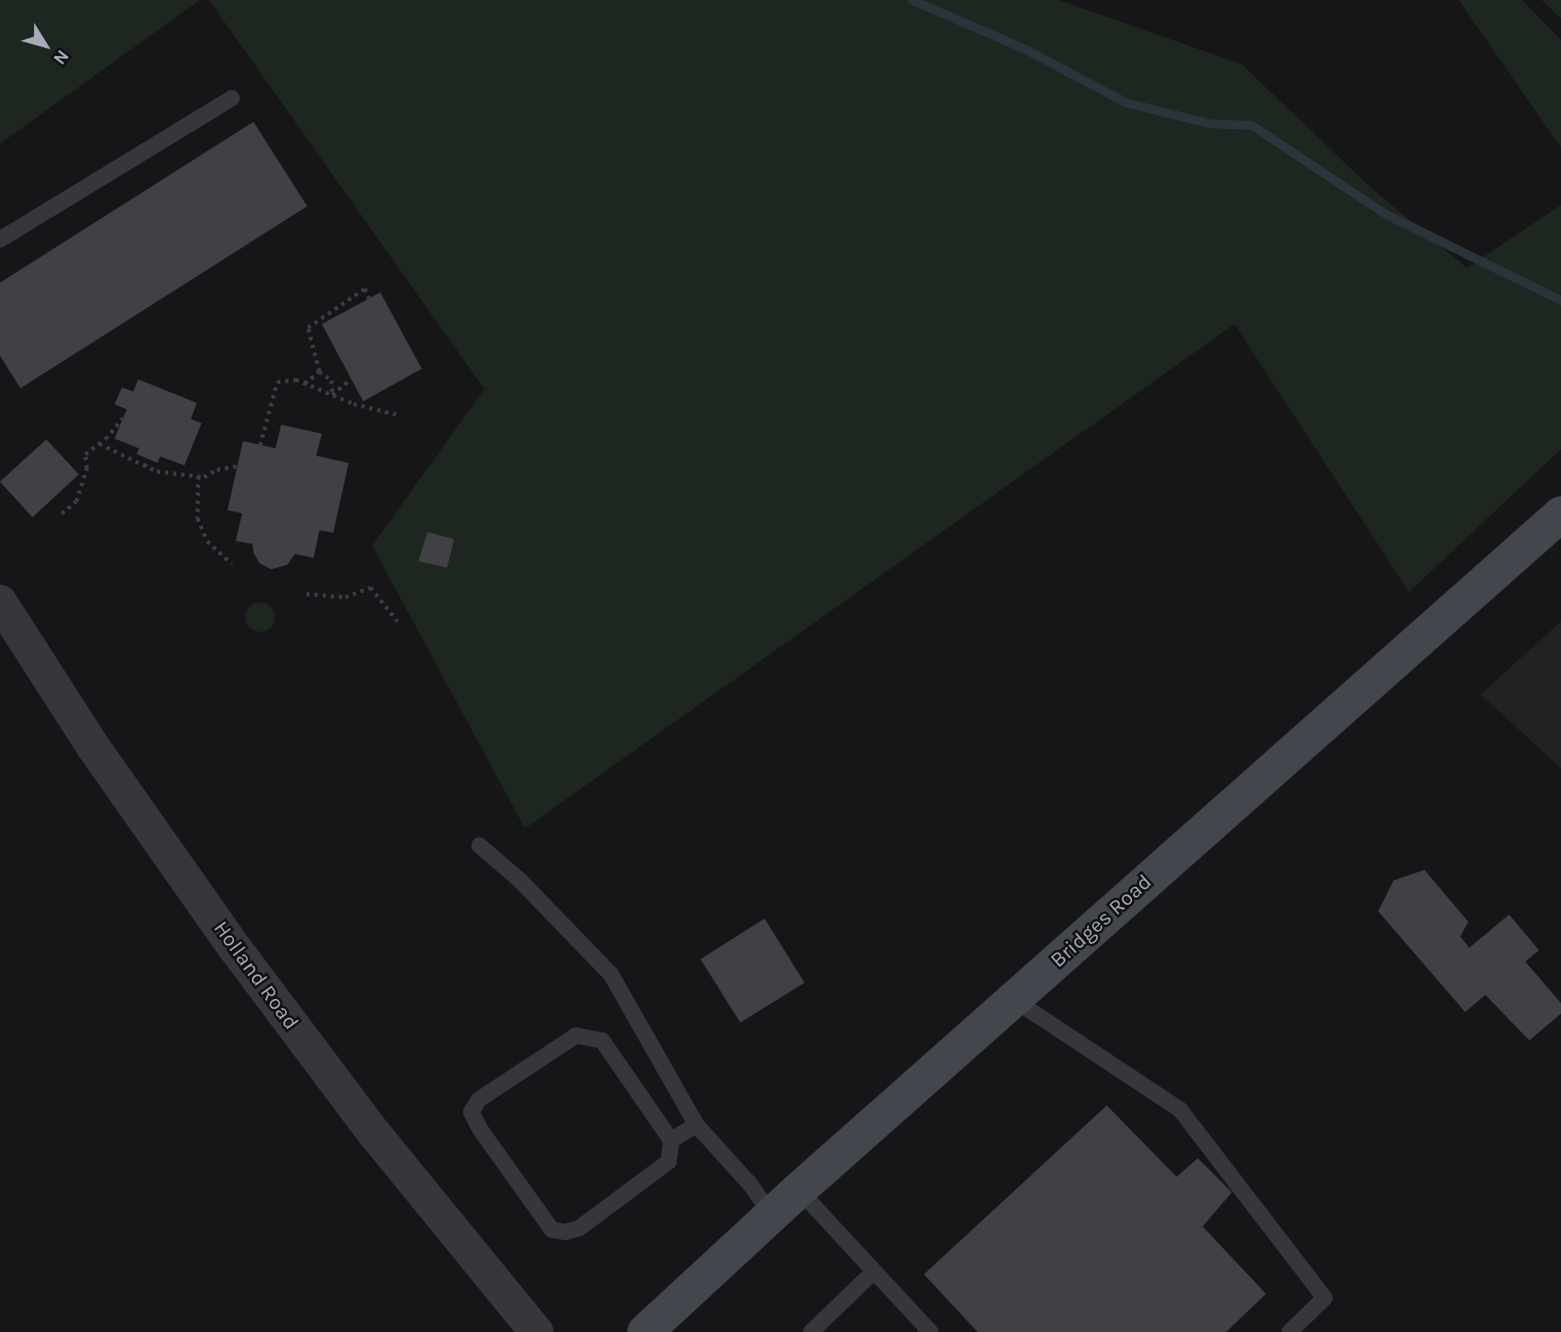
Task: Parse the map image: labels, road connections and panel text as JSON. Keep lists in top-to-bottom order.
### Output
{
  "streets": {
    "main road": ["Bridges Road"],
    "street": ["Holland Road"]
  },
  "north": "bottom right"
}
